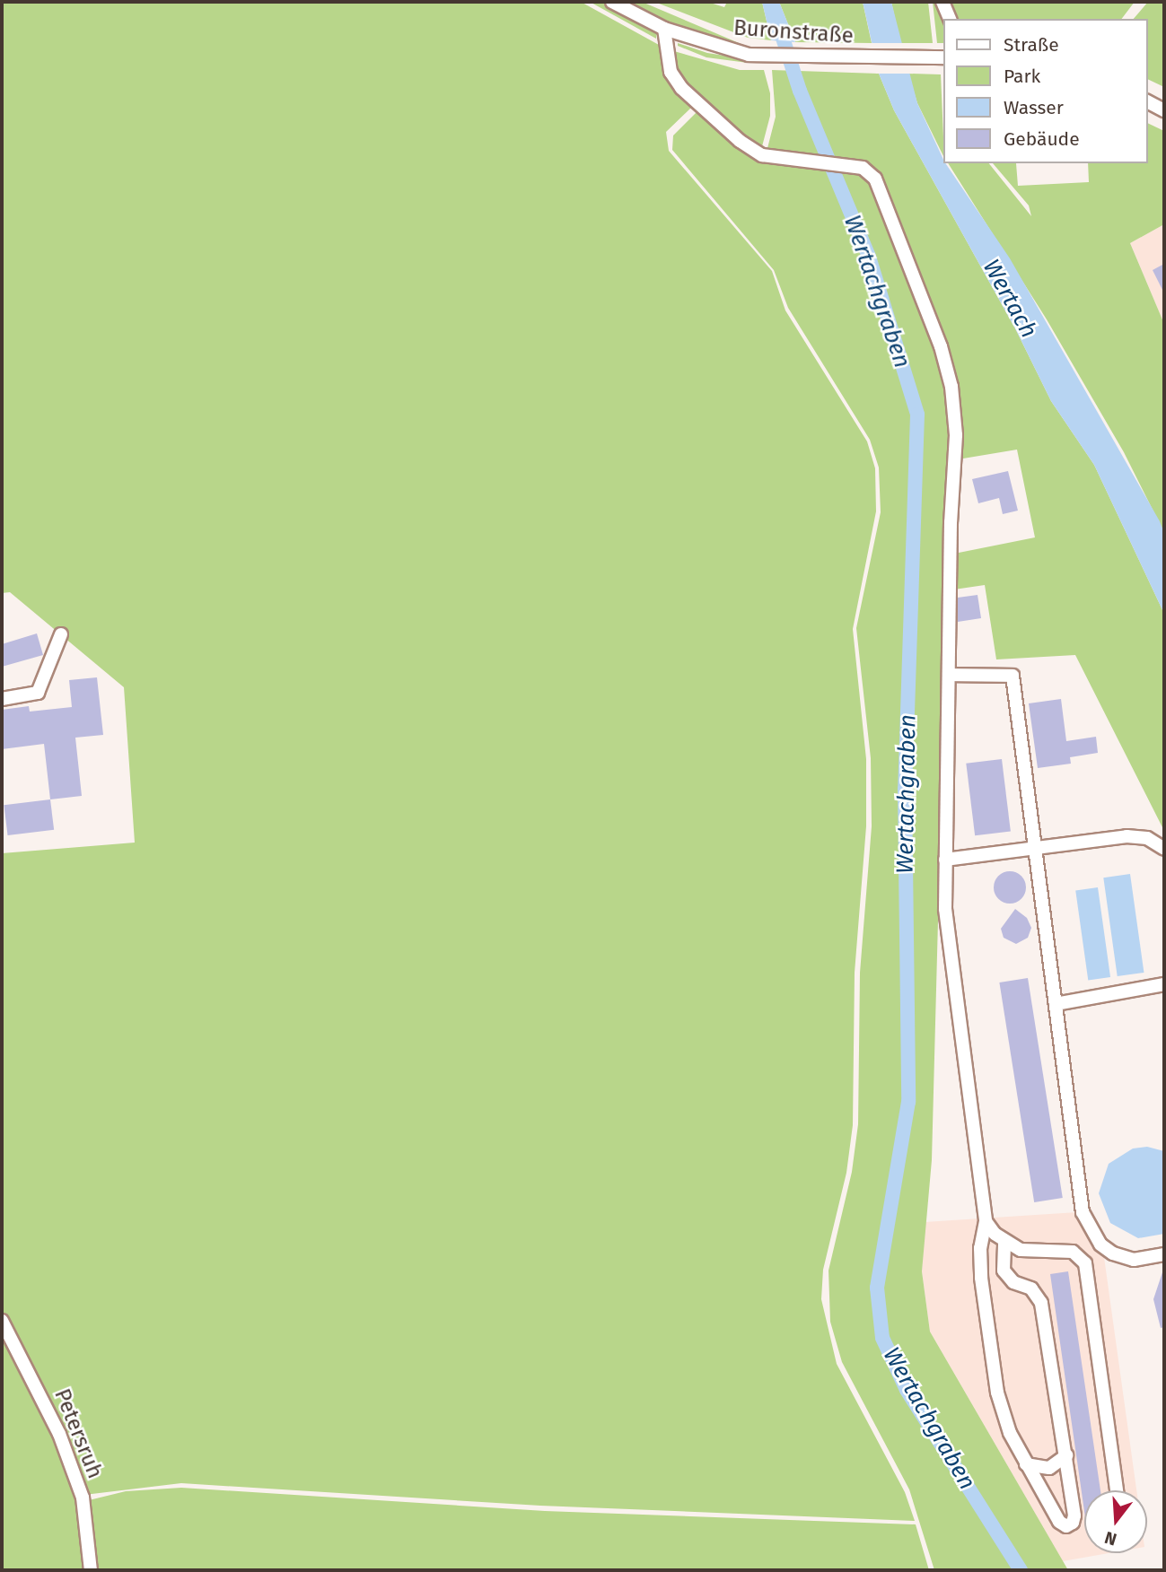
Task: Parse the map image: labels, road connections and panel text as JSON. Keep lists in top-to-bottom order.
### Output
{
  "streets": {
    "street": ["Buronstraße", "Petersruh"]
  },
  "water": ["Wertachgraben", "Wertach"],
  "legend": [
    "Straße",
    "Park",
    "Wasser",
    "Gebäude"
  ],
  "north": "bottom"
}
